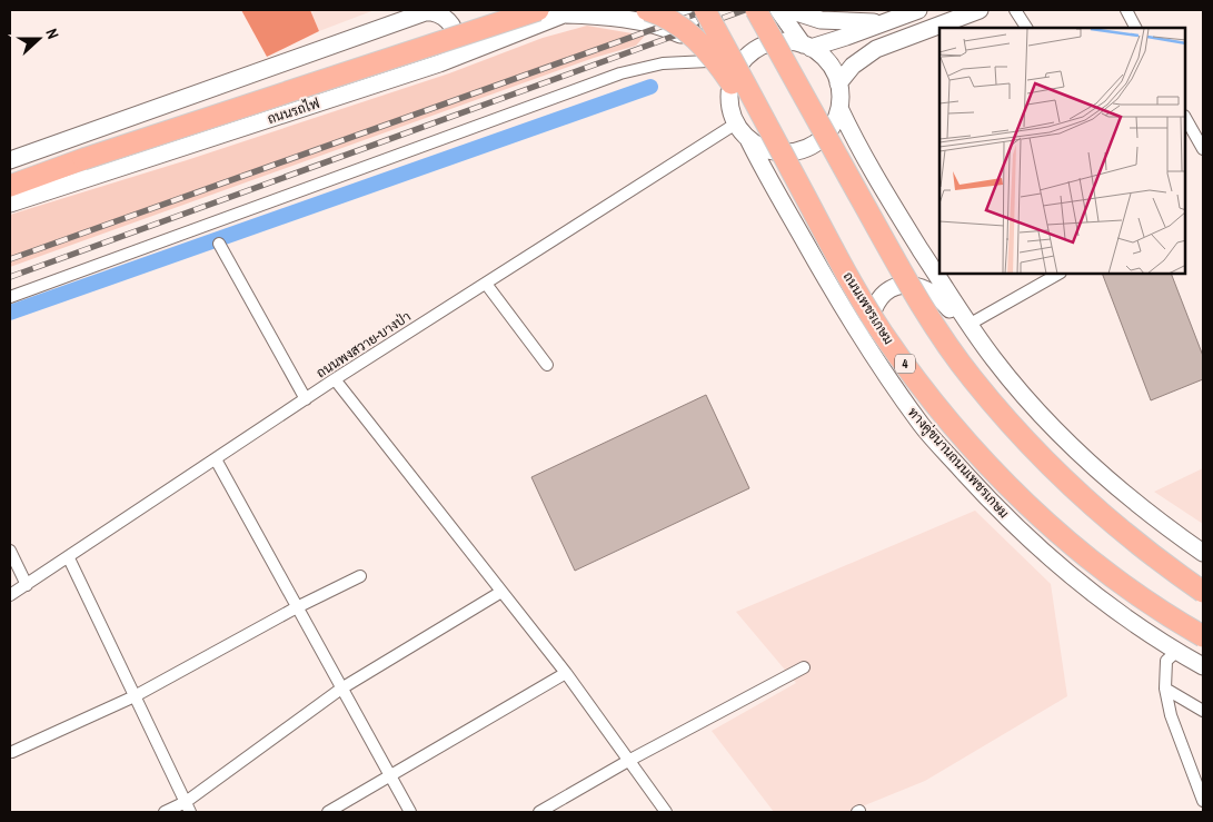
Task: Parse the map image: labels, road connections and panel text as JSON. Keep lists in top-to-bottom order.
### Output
{
  "streets": {
    "highway": ["ถนนเพชรเกษม", "4"],
    "main road": ["ถนนรถไฟ", "ทางคู่ขนานถนนเพชรเกษม"],
    "street": ["ถนนพงสวาย-บางป่า"]
  },
  "crossings": [
    ["ถนนพงสวาย-บางป่า", "ทางคู่ขนานถนนเพชรเกษม"]
  ],
  "north": "right"
}
